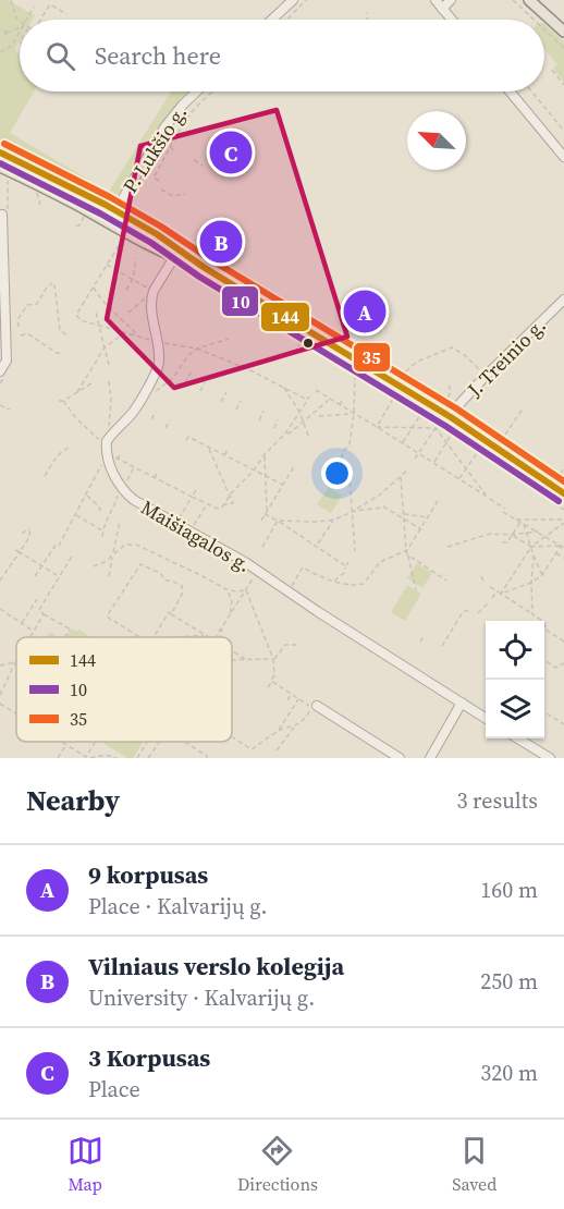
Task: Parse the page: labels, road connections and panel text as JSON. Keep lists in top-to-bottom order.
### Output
{
  "streets": {
    "street": ["P. Lukšio g.", "J. Treinio g.", "Maišiagalos g."]
  },
  "lines": ["transit line 35", "transit line 144", "transit line 10"],
  "legend": ["144", "10", "35"],
  "north": "top left",
  "page": {
    "search": "Search here",
    "pins": ["C", "B", "A"],
    "heading": ["Nearby", "3 results"],
    "list": [
      {
        "mark": "A",
        "name": "9 korpusas",
        "note": "Place · Kalvarijų g.",
        "value": "160 m"
      },
      {
        "mark": "B",
        "name": "Vilniaus verslo kolegija",
        "note": "University · Kalvarijų g.",
        "value": "250 m"
      },
      {
        "mark": "C",
        "name": "3 Korpusas",
        "note": "Place",
        "value": "320 m"
      }
    ],
    "nav": ["Map", "Directions", "Saved"]
  }
}
